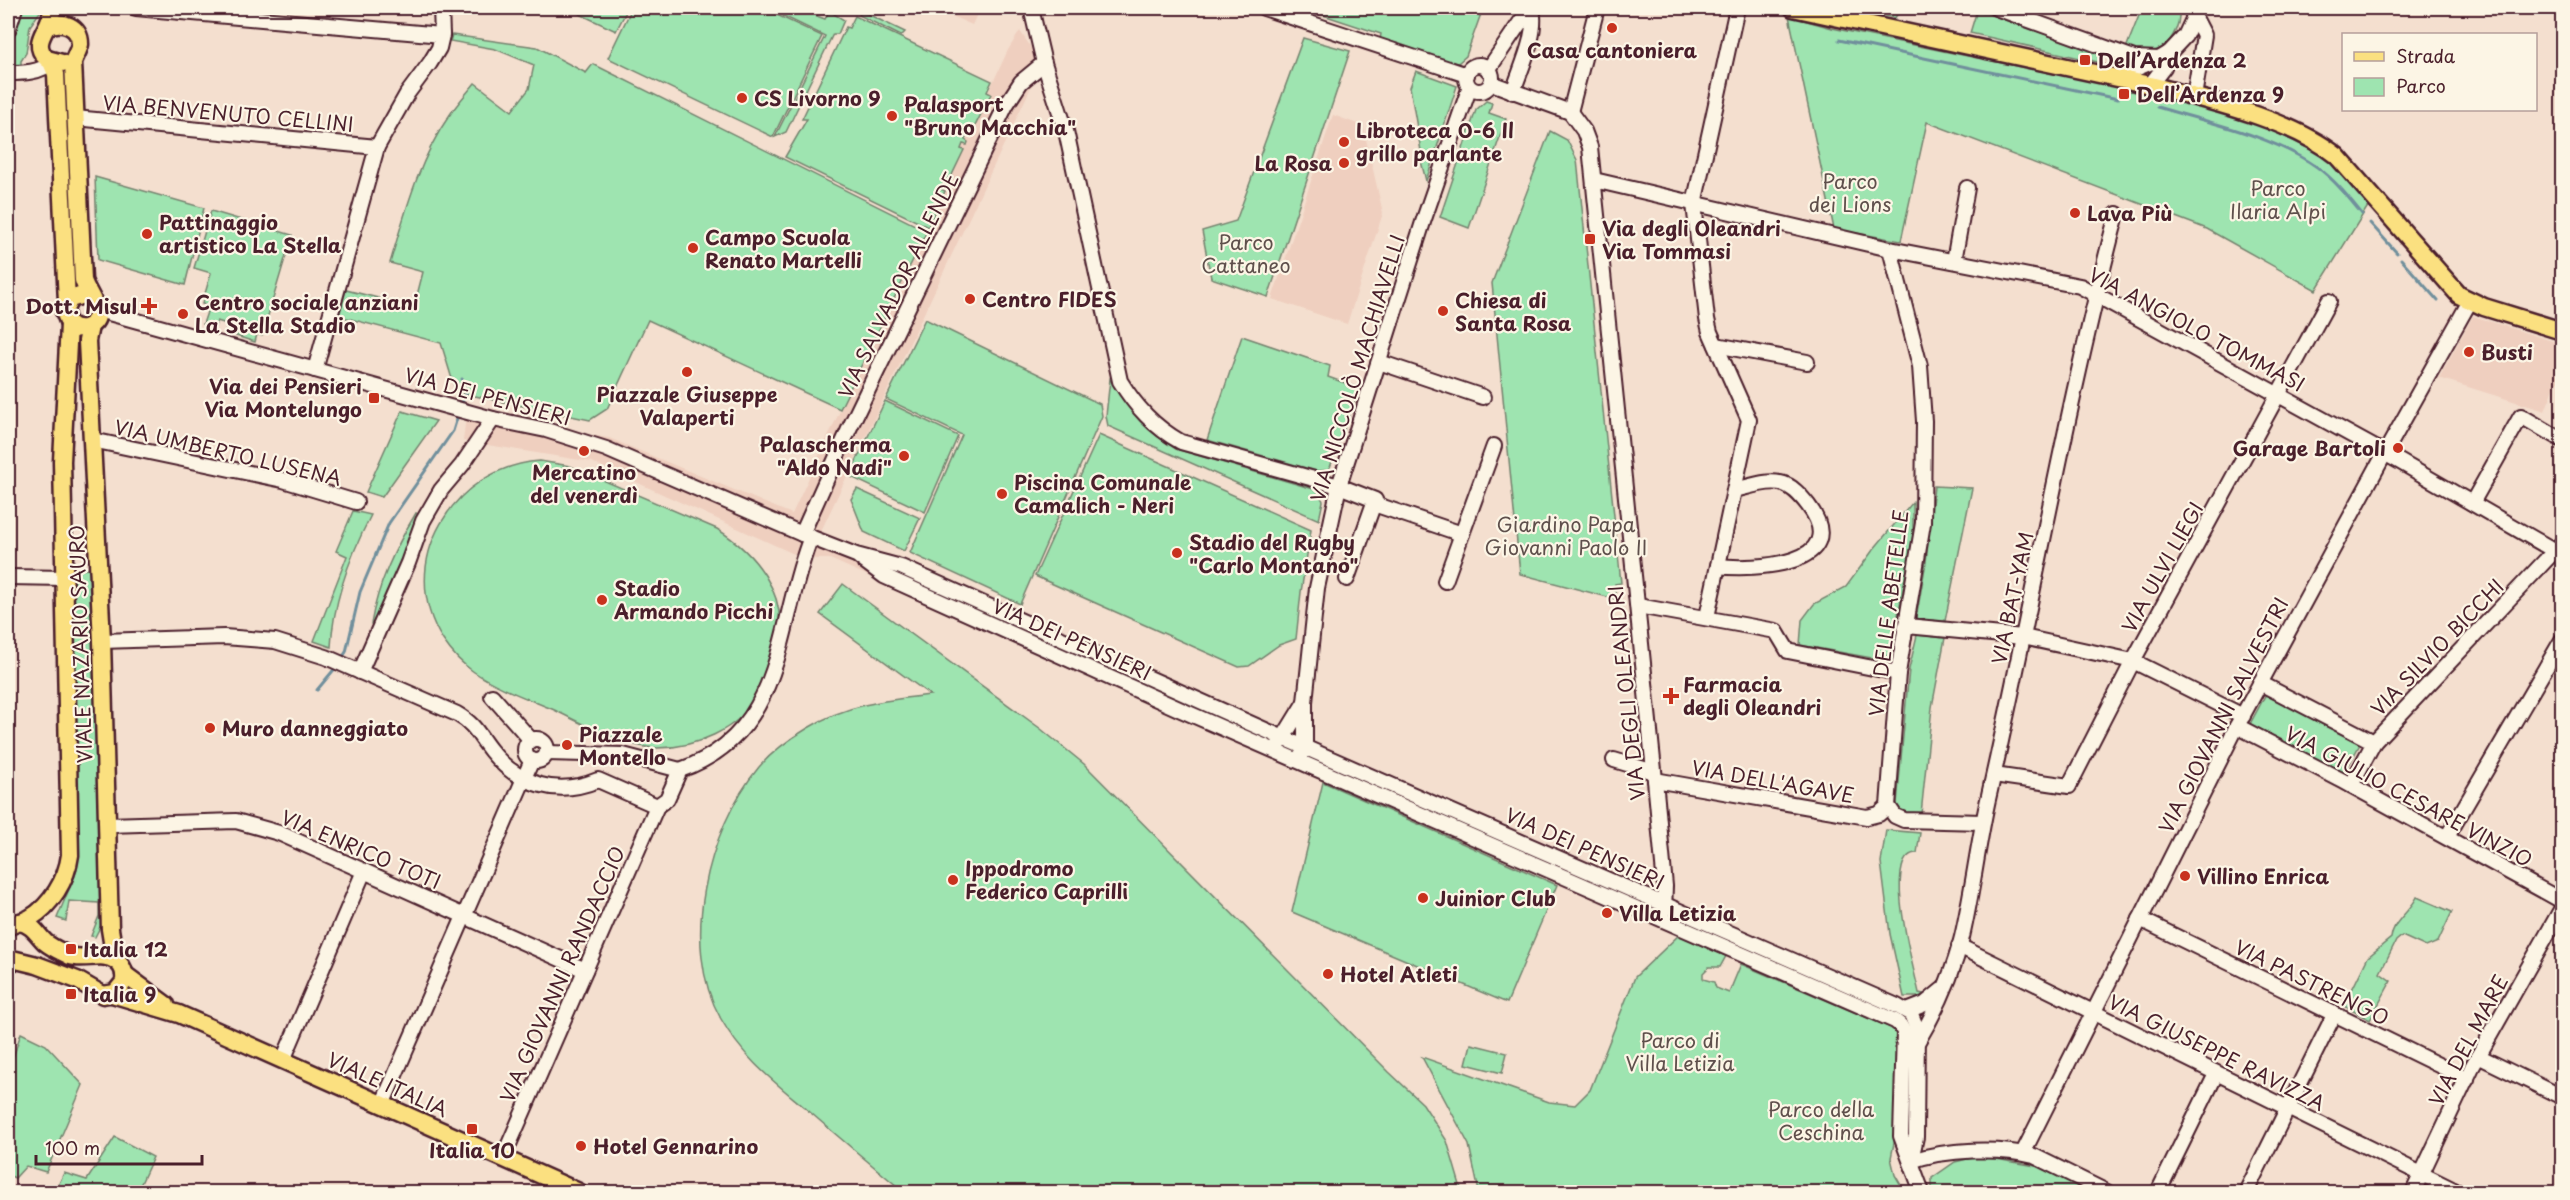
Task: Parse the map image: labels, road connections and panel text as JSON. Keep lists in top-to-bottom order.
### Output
{
  "streets": {
    "main road": ["VIALE NAZARIO SAURO", "VIALE ITALIA"],
    "street": [
      "VIA BENVENUTO CELLINI",
      "VIA SALVADOR ALLENDE",
      "VIA ANGIOLO TOMMASI",
      "VIA NICCOLÒ MACHIAVELLI",
      "VIA DEI PENSIERI",
      "VIA UMBERTO LUSENA",
      "VIA ULVI LIEGI",
      "VIA BAT-YAM",
      "VIA DELLE ABETELLE",
      "VIA SILVIO BICCHI",
      "VIA DEGLI OLEANDRI",
      "VIA GIOVANNI SALVESTRI",
      "VIA DELL'AGAVE",
      "VIA GIULIO CESARE VINZIO",
      "VIA ENRICO TOTI",
      "VIA GIOVANNI RANDACCIO",
      "VIA PASTRENGO",
      "VIA DEL MARE",
      "VIA GIUSEPPE RAVIZZA"
    ]
  },
  "crossings": [
    ["VIA SALVADOR ALLENDE", "VIA DEI PENSIERI"],
    ["VIA ANGIOLO TOMMASI", "VIA ULVI LIEGI"],
    ["VIA ANGIOLO TOMMASI", "VIA BAT-YAM"],
    ["VIA ANGIOLO TOMMASI", "VIA DELLE ABETELLE"],
    ["VIA ANGIOLO TOMMASI", "VIA SILVIO BICCHI"],
    ["VIA ANGIOLO TOMMASI", "VIA DEGLI OLEANDRI"],
    ["VIA ANGIOLO TOMMASI", "VIA GIOVANNI SALVESTRI"],
    ["VIA NICCOLÒ MACHIAVELLI", "VIA DEI PENSIERI"],
    ["VIA DEI PENSIERI", "VIA BAT-YAM"],
    ["VIA DEI PENSIERI", "VIALE NAZARIO SAURO"],
    ["VIA DEI PENSIERI", "VIA DEGLI OLEANDRI"],
    ["VIA UMBERTO LUSENA", "VIALE NAZARIO SAURO"],
    ["VIA ULVI LIEGI", "VIA BAT-YAM"],
    ["VIA ULVI LIEGI", "VIA GIULIO CESARE VINZIO"],
    ["VIA BAT-YAM", "VIA GIULIO CESARE VINZIO"],
    ["VIA BAT-YAM", "VIA GIUSEPPE RAVIZZA"],
    ["VIA DELLE ABETELLE", "VIA DELL'AGAVE"],
    ["VIA DELLE ABETELLE", "VIA GIULIO CESARE VINZIO"],
    ["VIALE NAZARIO SAURO", "VIA ENRICO TOTI"],
    ["VIALE NAZARIO SAURO", "VIALE ITALIA"],
    ["VIA SILVIO BICCHI", "VIA GIULIO CESARE VINZIO"],
    ["VIA DEGLI OLEANDRI", "VIA DELL'AGAVE"],
    ["VIA GIOVANNI SALVESTRI", "VIA GIULIO CESARE VINZIO"],
    ["VIA GIOVANNI SALVESTRI", "VIA PASTRENGO"],
    ["VIA GIOVANNI SALVESTRI", "VIA GIUSEPPE RAVIZZA"],
    ["VIA ENRICO TOTI", "VIA GIOVANNI RANDACCIO"],
    ["VIA GIOVANNI RANDACCIO", "VIALE ITALIA"],
    ["VIA PASTRENGO", "VIA DEL MARE"],
    ["VIA DEL MARE", "VIA GIUSEPPE RAVIZZA"]
  ],
  "parks": [
    "Parco dei Lions",
    "Parco Ilaria Alpi",
    "Parco Cattaneo",
    "Giardino Papa Giovanni Paolo II",
    "Parco di Villa Letizia",
    "Parco della Ceschina"
  ],
  "places": {
    "other": [
      "Casa cantoniera",
      "CS Livorno 9",
      "Palasport \"Bruno Macchia\"",
      "Libroteca 0-6 Il grillo parlante",
      "La Rosa",
      "Lava Più",
      "Pattinaggio artistico La Stella",
      "Campo Scuola Renato Martelli",
      "Centro FIDES",
      "Chiesa di Santa Rosa",
      "Centro sociale anziani La Stella Stadio",
      "Busti",
      "Piazzale Giuseppe Valaperti",
      "Garage Bartoli",
      "Mercatino del venerdì",
      "Palascherma \"Aldo Nadi\"",
      "Piscina Comunale Camalich - Neri",
      "Stadio del Rugby \"Carlo Montano\"",
      "Stadio Armando Picchi",
      "Muro danneggiato",
      "Piazzale Montello",
      "Villino Enrica",
      "Ippodromo Federico Caprilli",
      "Juinior Club",
      "Villa Letizia",
      "Hotel Atleti",
      "Hotel Gennarino"
    ],
    "transit": [
      "Dell’Ardenza 2",
      "Dell’Ardenza 9",
      "Via degli Oleandri Via Tommasi",
      "Via dei Pensieri Via Montelungo",
      "Italia 12",
      "Italia 9",
      "Italia 10"
    ],
    "health": ["Dott. Misul", "Farmacia degli Oleandri"]
  },
  "legend": ["Strada", "Parco"],
  "scale_bar": "100 m"
}
